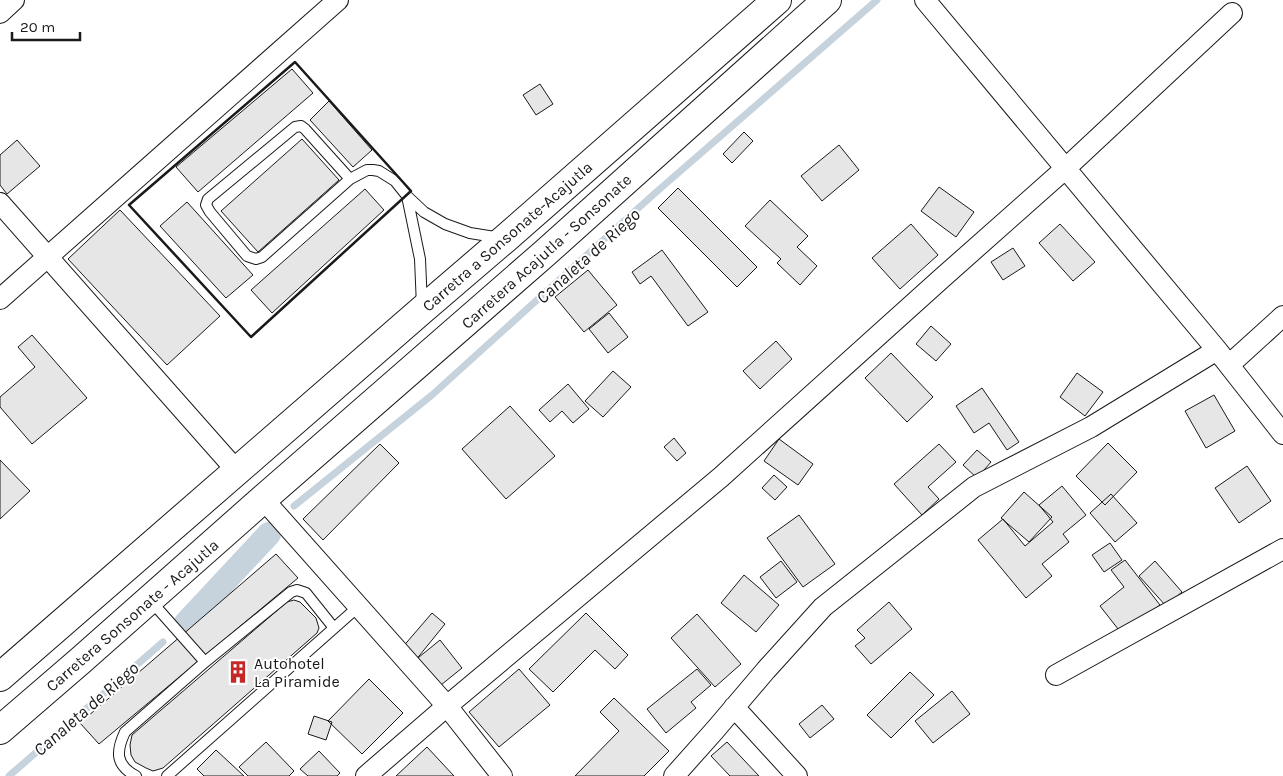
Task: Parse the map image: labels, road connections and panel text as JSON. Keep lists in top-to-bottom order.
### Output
{
  "streets": {
    "highway": ["Carretra a Sonsonate-Acajutla", "Carretera Acajutla - Sonsonate", "Carretera Sonsonate - Acajutla"]
  },
  "crossings": [
    ["Carretera Acajutla - Sonsonate", "Carretera Sonsonate - Acajutla"]
  ],
  "water": ["Canaleta de Riego"],
  "places": {
    "building": ["Autohotel La Piramide"]
  },
  "scale_bar": "20 m"
}
